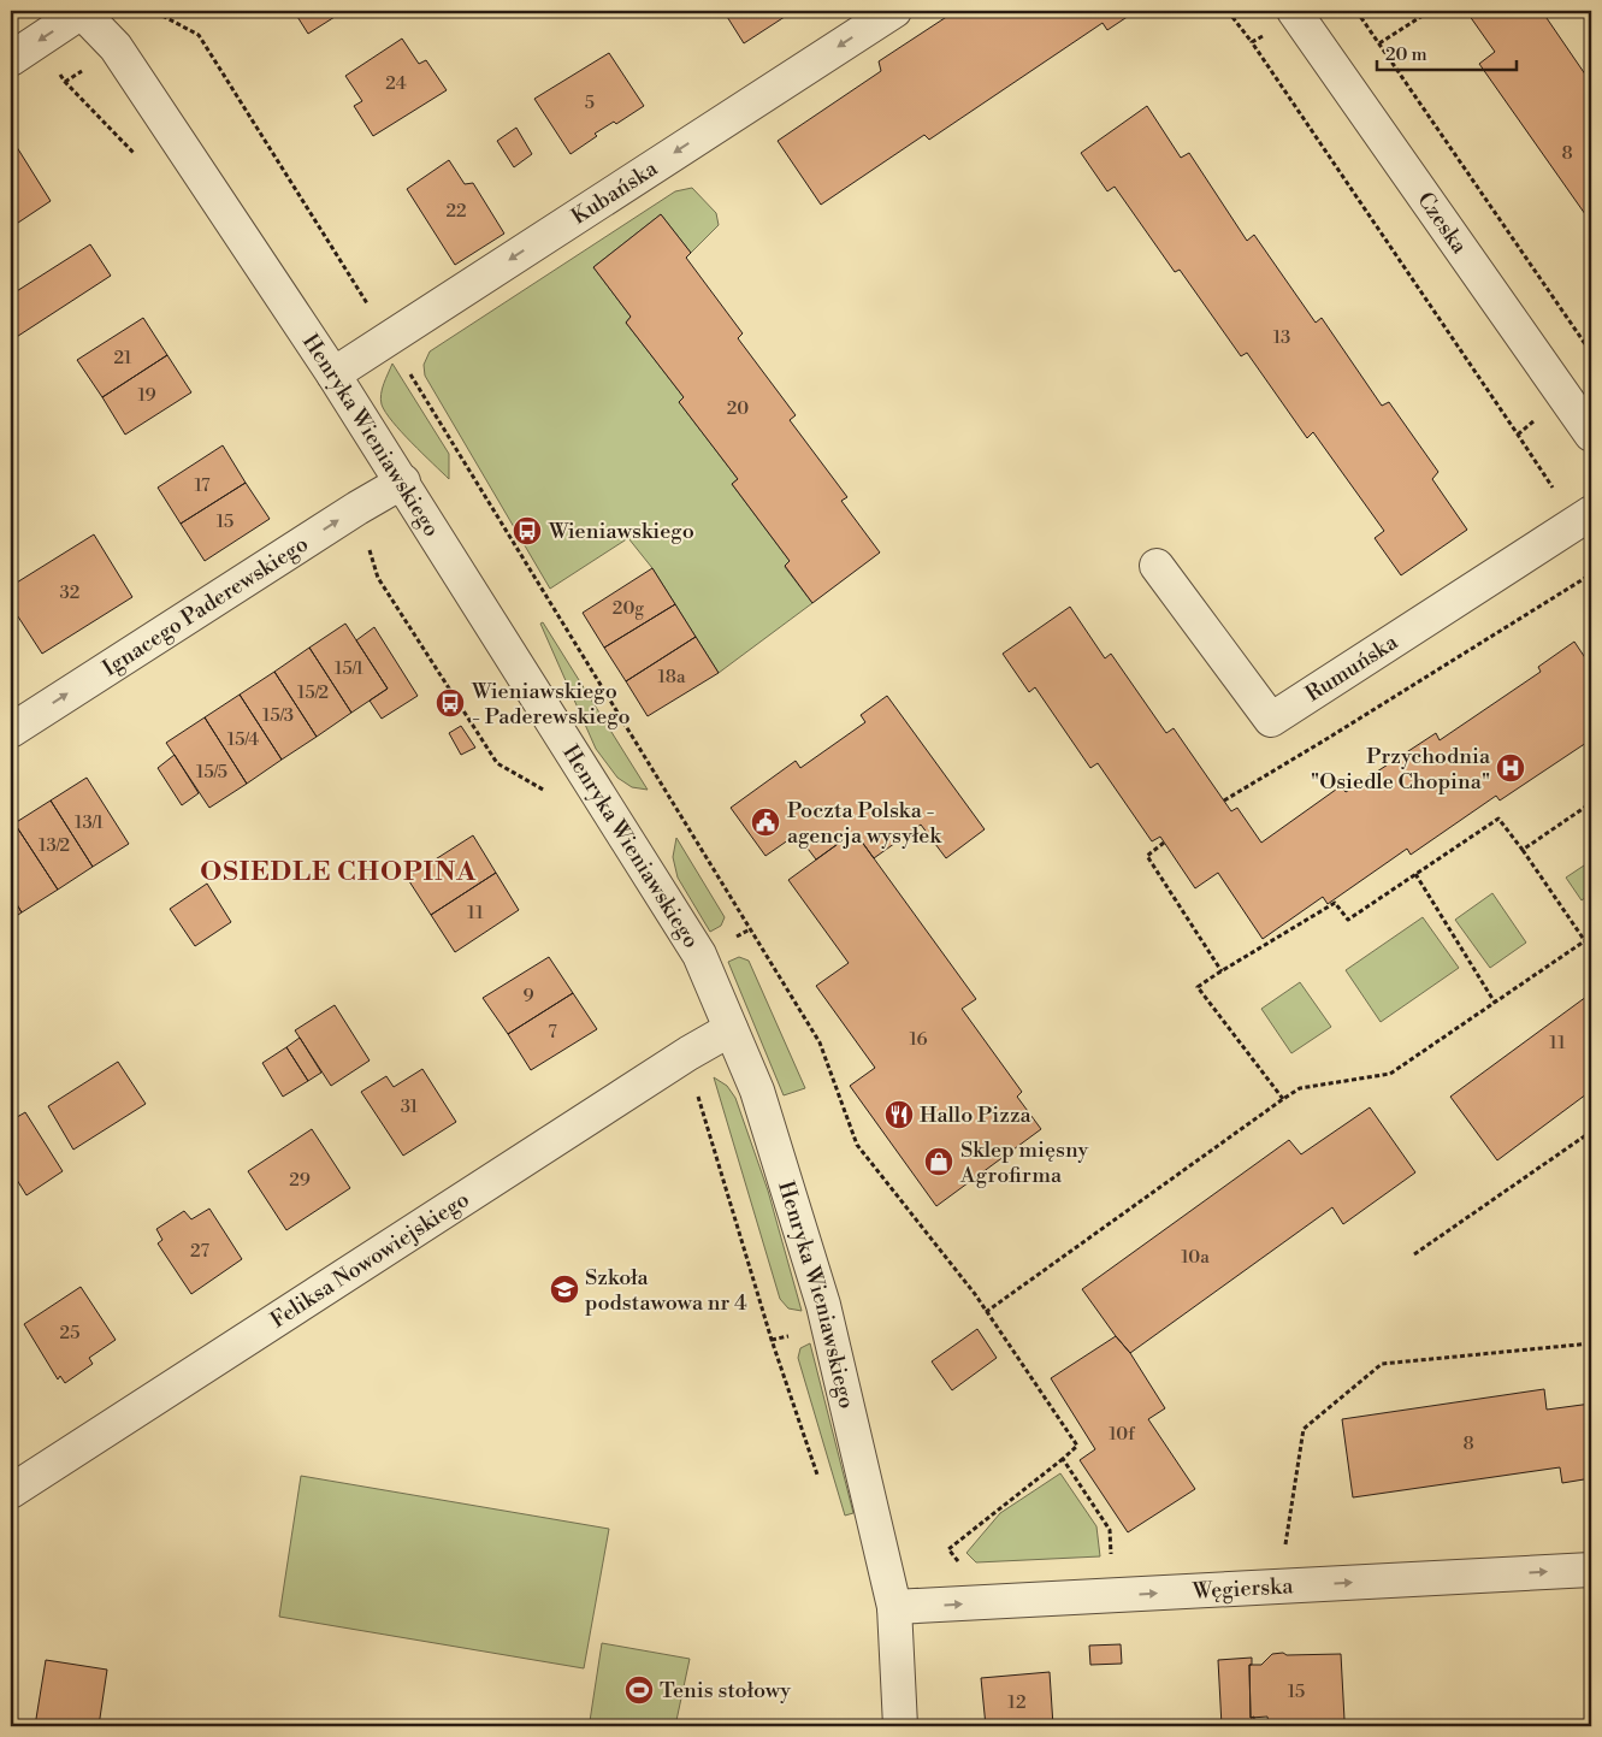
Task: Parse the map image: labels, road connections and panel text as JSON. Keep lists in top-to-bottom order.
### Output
{
  "streets": {
    "street": [
      "Kubańska",
      "Czeska",
      "Henryka Wieniawskiego",
      "Ignacego Paderewskiego",
      "Rumuńska",
      "Feliksa Nowowiejskiego",
      "Węgierska"
    ]
  },
  "crossings": [
    ["Kubańska", "Henryka Wieniawskiego"],
    ["Henryka Wieniawskiego", "Ignacego Paderewskiego"],
    ["Henryka Wieniawskiego", "Feliksa Nowowiejskiego"],
    ["Henryka Wieniawskiego", "Węgierska"]
  ],
  "one_way": ["Kubańska", "Ignacego Paderewskiego", "Węgierska"],
  "districts": ["OSIEDLE CHOPINA"],
  "places": {
    "bus stop": ["Wieniawskiego", "Wieniawskiego - Paderewskiego"],
    "hospital": ["Przychodnia \"Osiedle Chopina\""],
    "public building": ["Poczta Polska - agencja wysyłek"],
    "restaurant": ["Hallo Pizza"],
    "shop": ["Sklep mięsny Agrofirma"],
    "school or university": ["Szkoła podstawowa nr 4"],
    "sports": ["Tenis stołowy"]
  },
  "house_numbers": [
    "24",
    "5",
    "8",
    "22",
    "13",
    "21",
    "19",
    "20",
    "17",
    "15",
    "32",
    "20g",
    "15/1",
    "18a",
    "15/2",
    "15/3",
    "15/4",
    "15/5",
    "13/1",
    "13/2",
    "11",
    "9",
    "7",
    "16",
    "11",
    "31",
    "29",
    "27",
    "10a",
    "25",
    "10f",
    "8",
    "15",
    "12"
  ],
  "scale_bar": "20 m"
}
